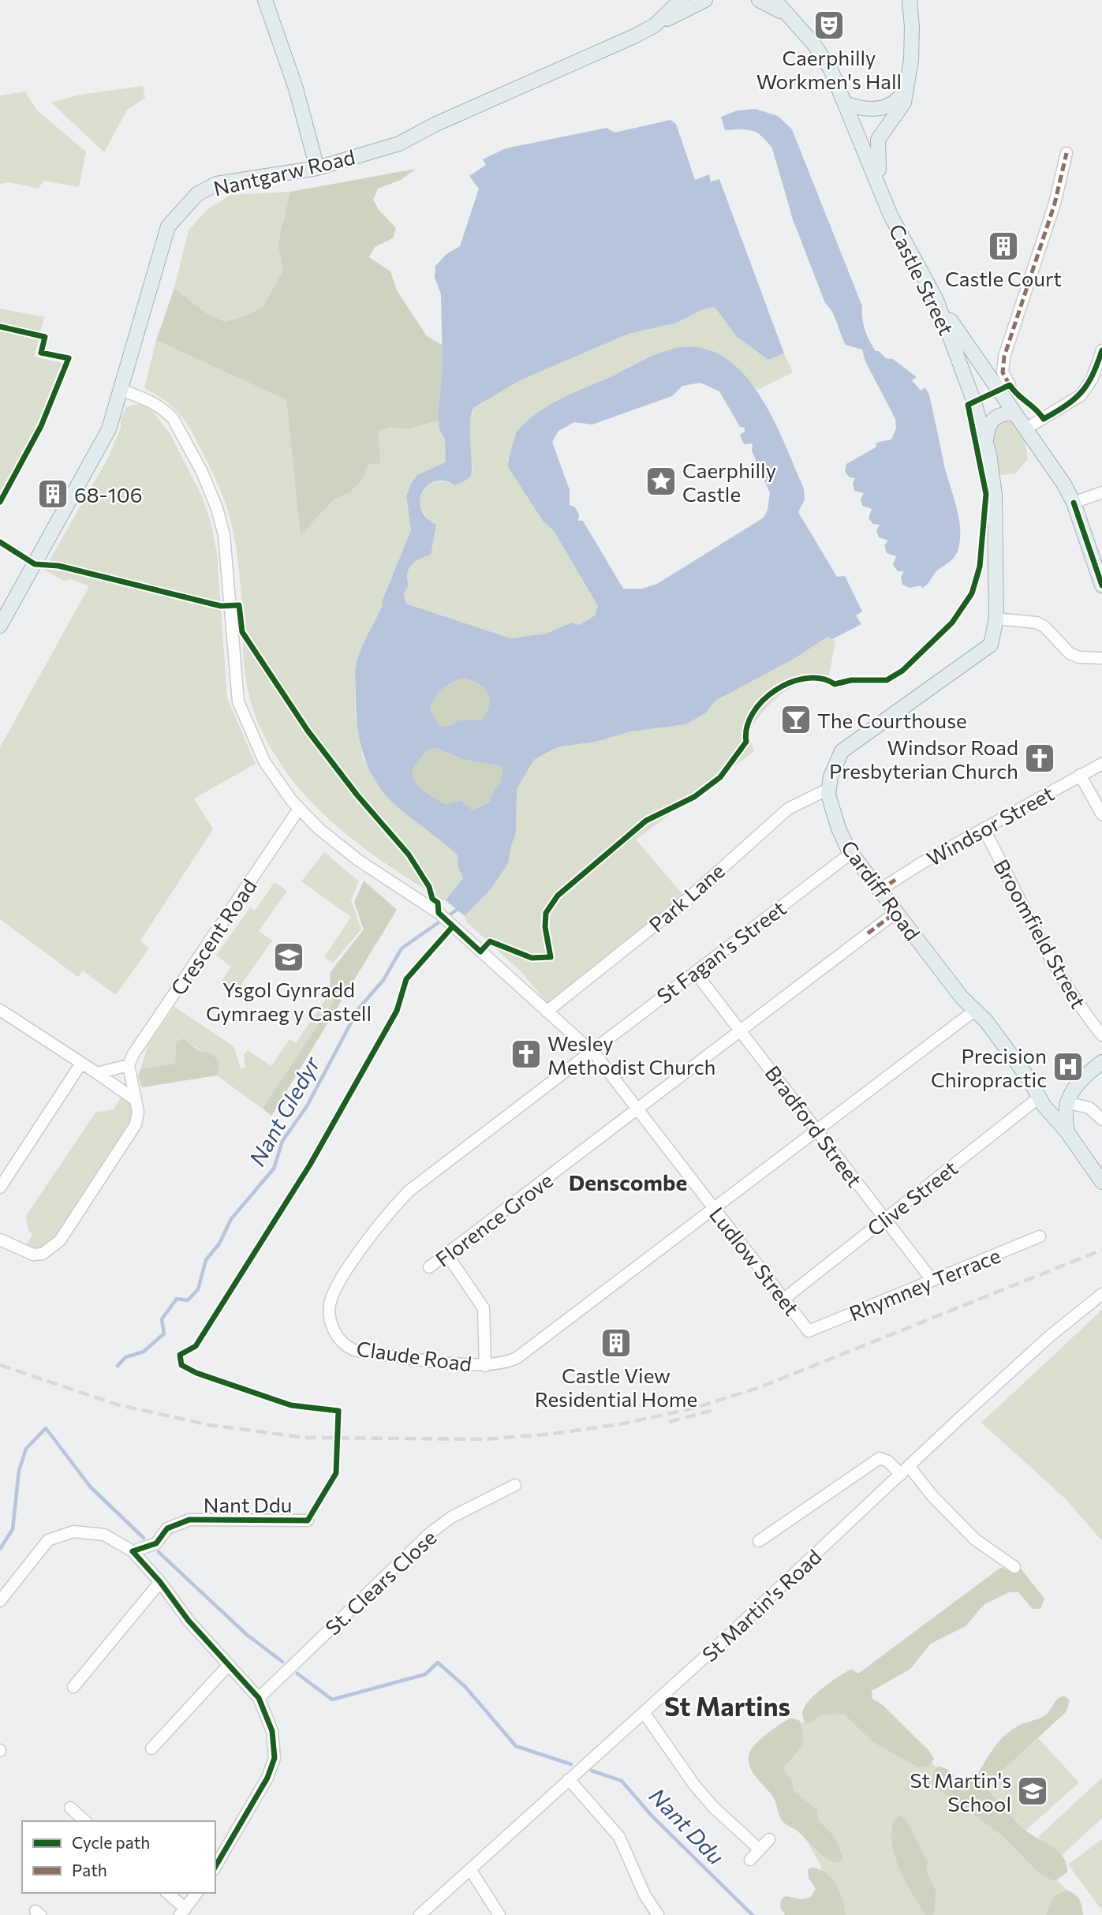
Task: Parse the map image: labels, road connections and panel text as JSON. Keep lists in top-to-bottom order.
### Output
{
  "streets": {
    "main road": ["Nantgarw Road", "Castle Street", "Cardiff Road"],
    "street": [
      "Windsor Street",
      "Park Lane",
      "Broomfield Street",
      "Crescent Road",
      "St Fagan's Street",
      "Bradford Street",
      "Clive Street",
      "Florence Grove",
      "Ludlow Street",
      "Rhymney Terrace",
      "Claude Road",
      "Nant Ddu",
      "St. Clears Close",
      "St Martin's Road"
    ]
  },
  "crossings": [
    ["Castle Street", "Cardiff Road"],
    ["Windsor Street", "Cardiff Road"],
    ["Windsor Street", "Broomfield Street"],
    ["Cardiff Road", "Park Lane"],
    ["Cardiff Road", "St Fagan's Street"],
    ["Cardiff Road", "Clive Street"],
    ["Cardiff Road", "Florence Grove"],
    ["Cardiff Road", "Claude Road"],
    ["Park Lane", "Ludlow Street"],
    ["Crescent Road", "Ludlow Street"],
    ["St Fagan's Street", "Bradford Street"],
    ["St Fagan's Street", "Ludlow Street"],
    ["St Fagan's Street", "Claude Road"],
    ["Bradford Street", "Clive Street"],
    ["Bradford Street", "Florence Grove"],
    ["Bradford Street", "Rhymney Terrace"],
    ["Bradford Street", "Claude Road"],
    ["Clive Street", "Ludlow Street"],
    ["Florence Grove", "Ludlow Street"],
    ["Ludlow Street", "Rhymney Terrace"],
    ["Ludlow Street", "Claude Road"]
  ],
  "districts": ["Denscombe", "St Martins"],
  "water": ["Nant Gledyr", "Nant Ddu"],
  "places": {
    "theatre": ["Caerphilly Workmen's Hall"],
    "building": ["Castle Court", "68-106", "Castle View Residential Home"],
    "place": ["Caerphilly Castle"],
    "bar": ["The Courthouse"],
    "church": ["Windsor Road Presbyterian Church", "Wesley Methodist Church"],
    "school or university": ["Ysgol Gynradd Gymraeg y Castell", "St Martin's School"],
    "hospital": ["Precision Chiropractic"]
  },
  "legend": ["Cycle path", "Path"]
}
